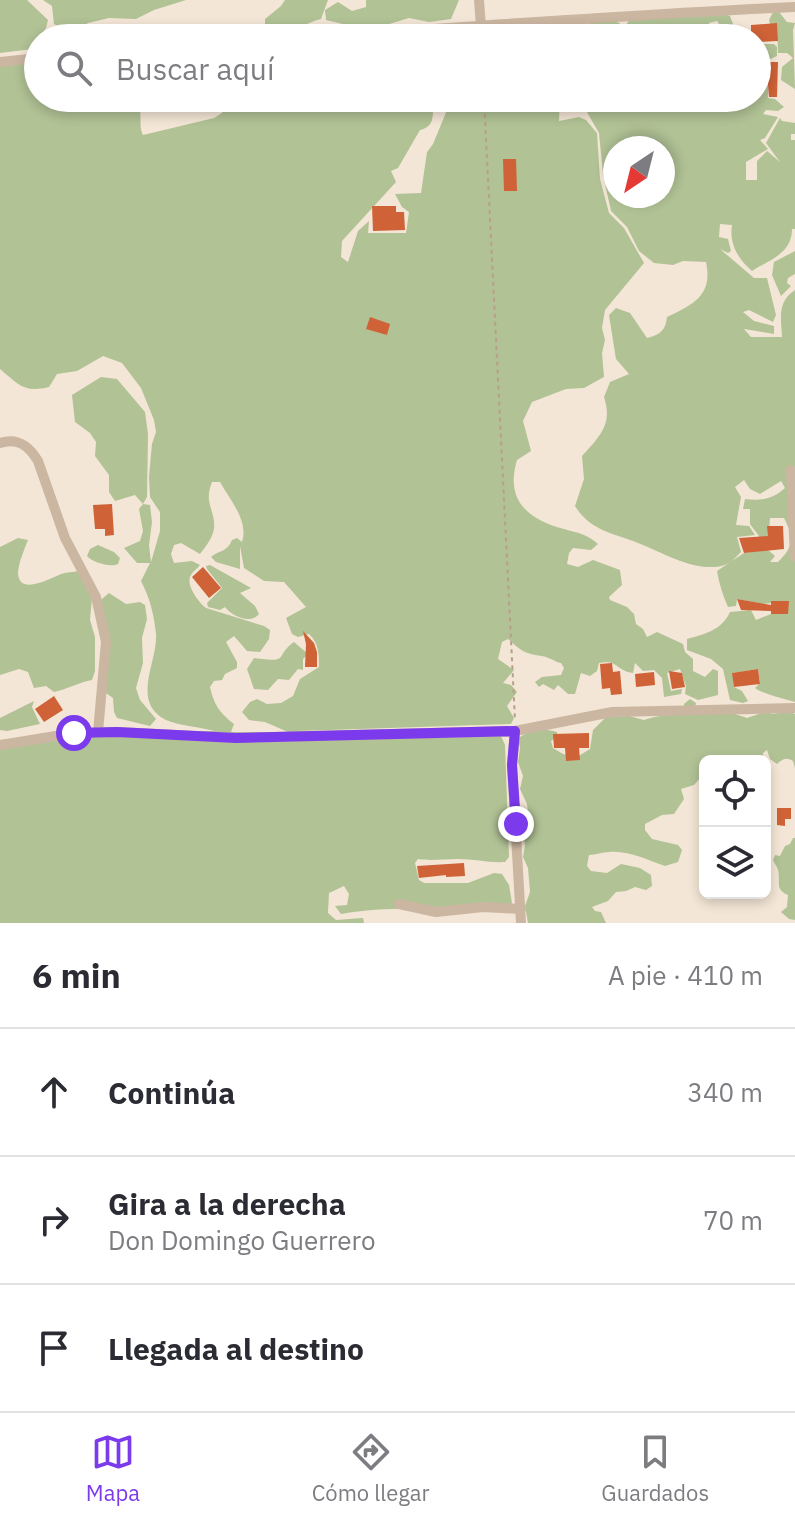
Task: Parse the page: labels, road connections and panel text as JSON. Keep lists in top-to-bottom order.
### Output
{
  "north": "bottom left",
  "page": {
    "search": "Buscar aquí",
    "heading": ["6 min", "A pie · 410 m"],
    "list": [
      ["Continúa", "340 m"],
      ["Gira a la derecha", "Don Domingo Guerrero", "70 m"],
      "Llegada al destino"
    ],
    "nav": ["Mapa", "Cómo llegar", "Guardados"]
  }
}
